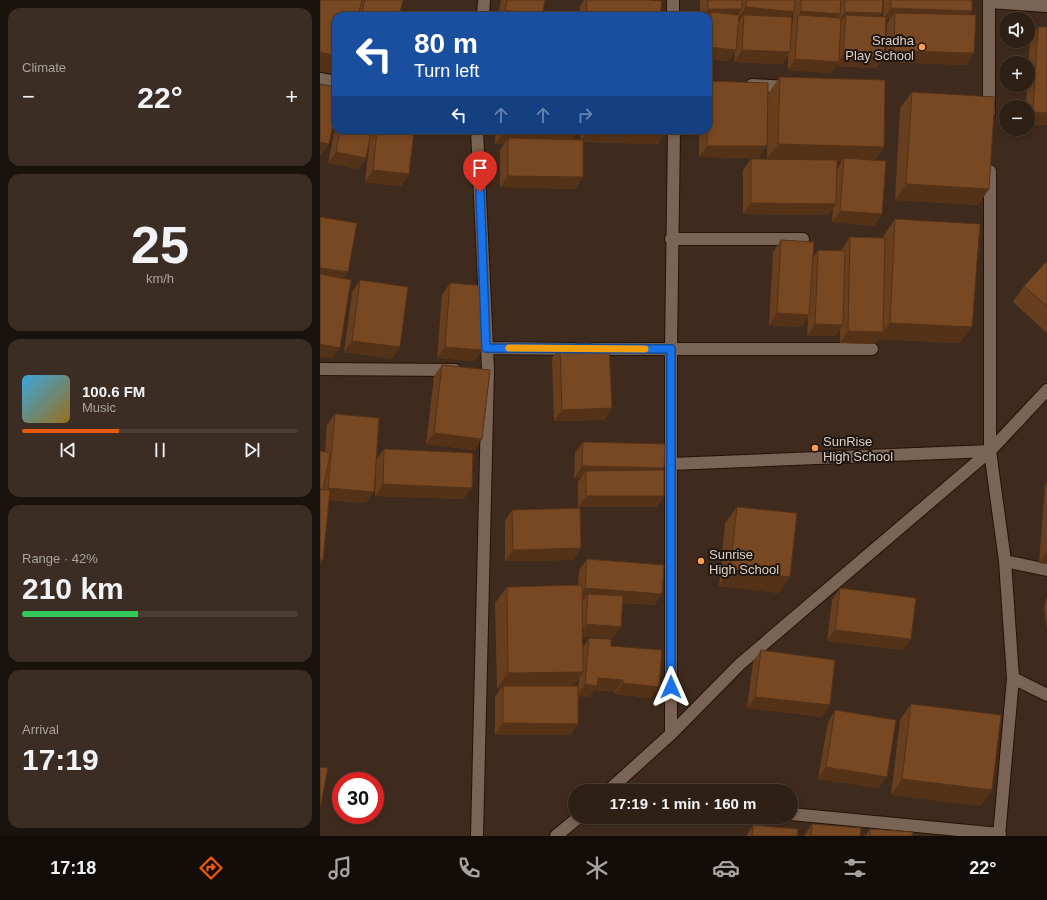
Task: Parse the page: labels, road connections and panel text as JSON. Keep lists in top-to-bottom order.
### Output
{
  "places": ["Sradha Play School", "SunRise High School", "Sunrise High School"],
  "page": {
    "tile": [
      "Climate",
      ["25", "km/h"],
      ["Range · 42%", "210 km"],
      ["Arrival", "17:19"]
    ],
    "map_buttons": ["+", "−"],
    "turn": ["80 m", "Turn left"],
    "heat": ["−", "22°", "+"],
    "song": ["100.6 FM", "Music"],
    "limit": "30",
    "trip": "17:19 · 1 min · 160 m",
    "tabs": ["17:18", "22°"]
  }
}
